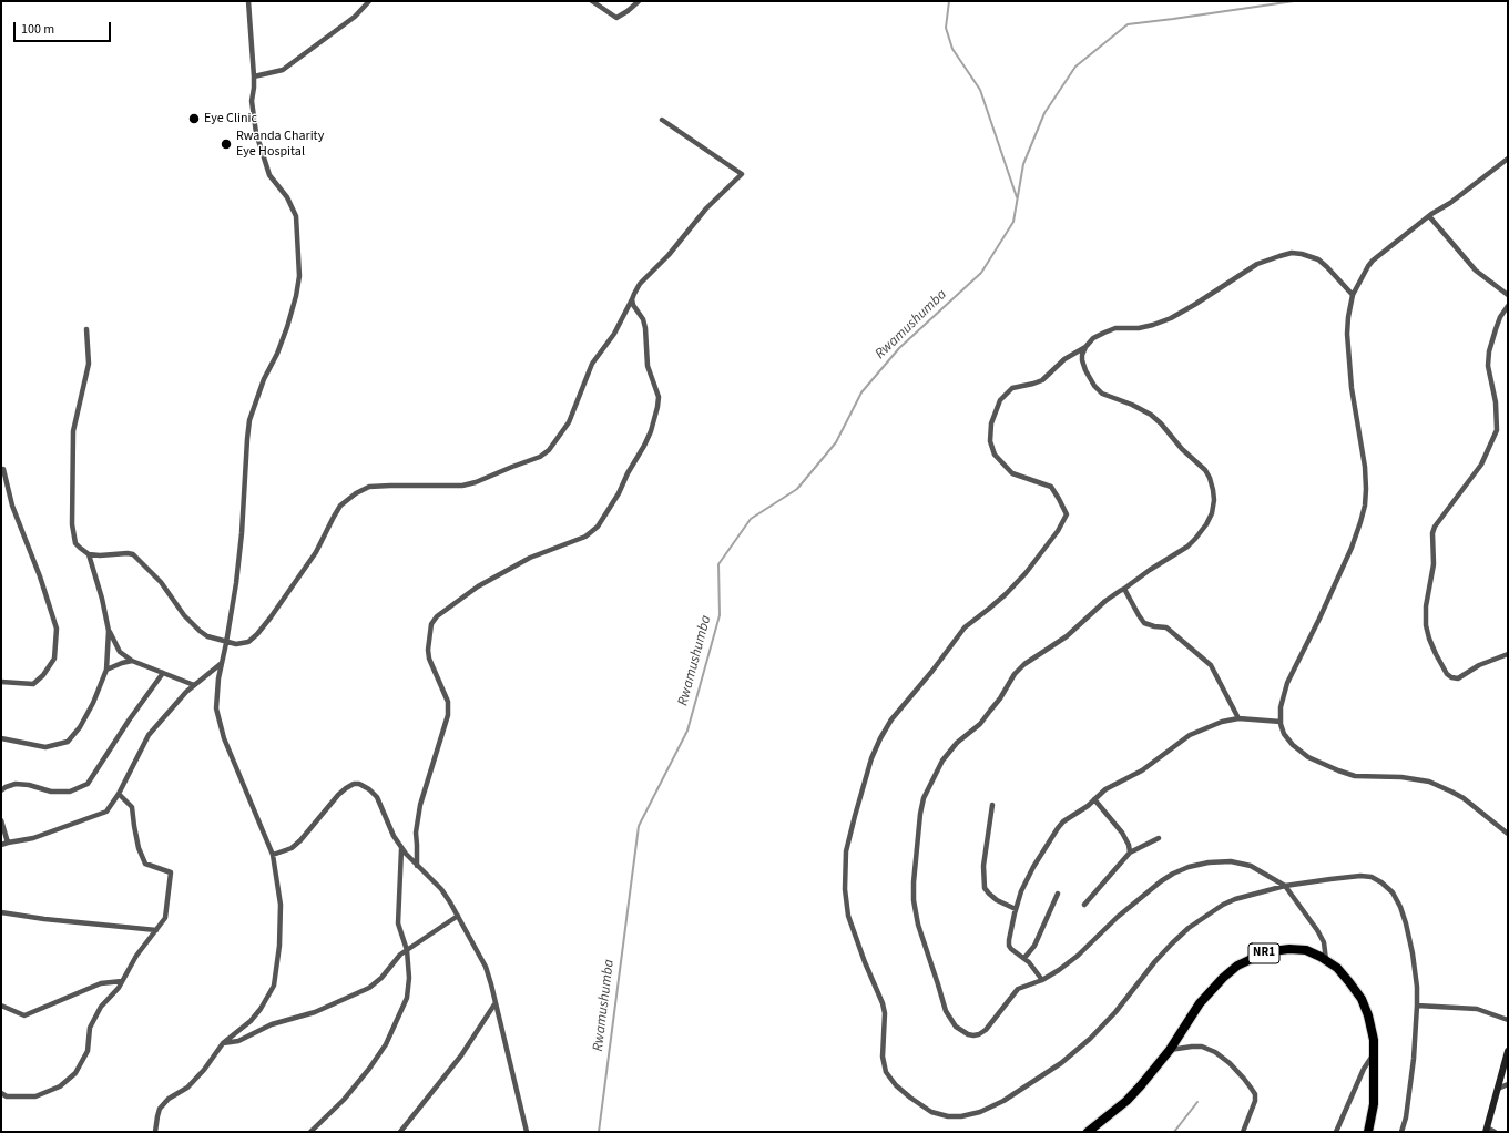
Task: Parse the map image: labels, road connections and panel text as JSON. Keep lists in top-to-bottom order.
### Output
{
  "streets": {
    "highway": ["NR1"]
  },
  "water": ["Rwamushumba"],
  "places": ["Eye Clinic", "Rwanda Charity Eye Hospital"],
  "scale_bar": "100 m"
}
